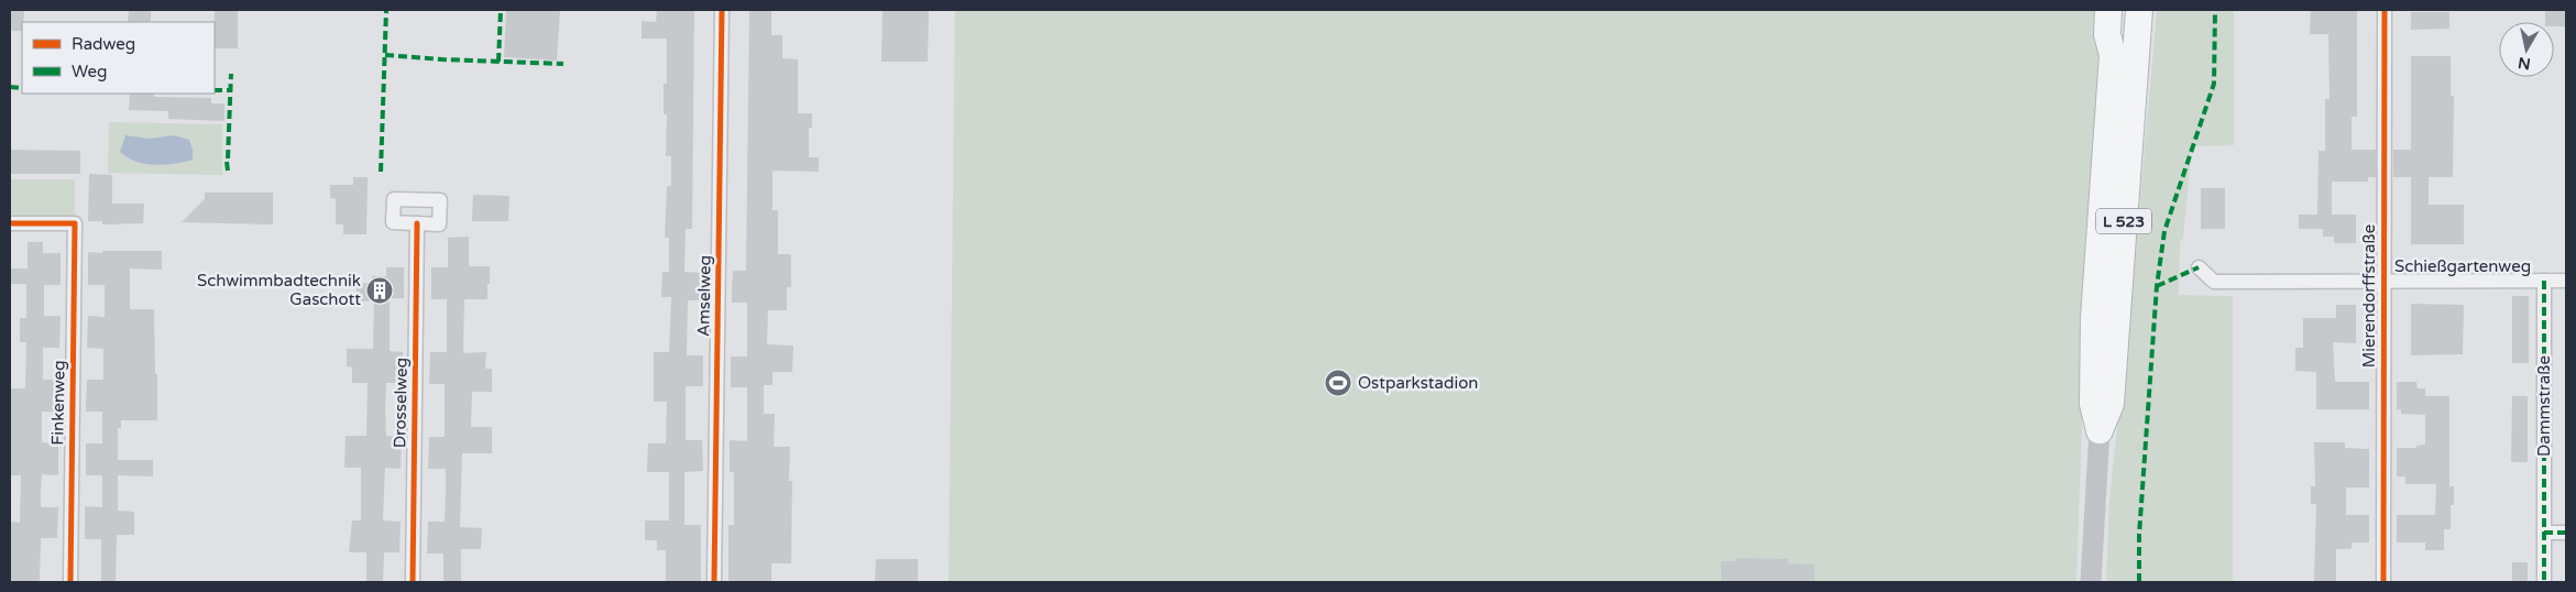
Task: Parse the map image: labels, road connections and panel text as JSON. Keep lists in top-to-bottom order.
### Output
{
  "streets": {
    "highway": ["L 523"],
    "street": [
      "Schießgartenweg",
      "Amselweg",
      "Mierendorffstraße",
      "Finkenweg",
      "Drosselweg",
      "Dammstraße"
    ]
  },
  "crossings": [
    ["Schießgartenweg", "Mierendorffstraße"],
    ["Schießgartenweg", "Dammstraße"]
  ],
  "places": {
    "building": ["Schwimmbadtechnik Gaschott"],
    "sports": ["Ostparkstadion"]
  },
  "legend": ["Radweg", "Weg"],
  "north": "bottom"
}
